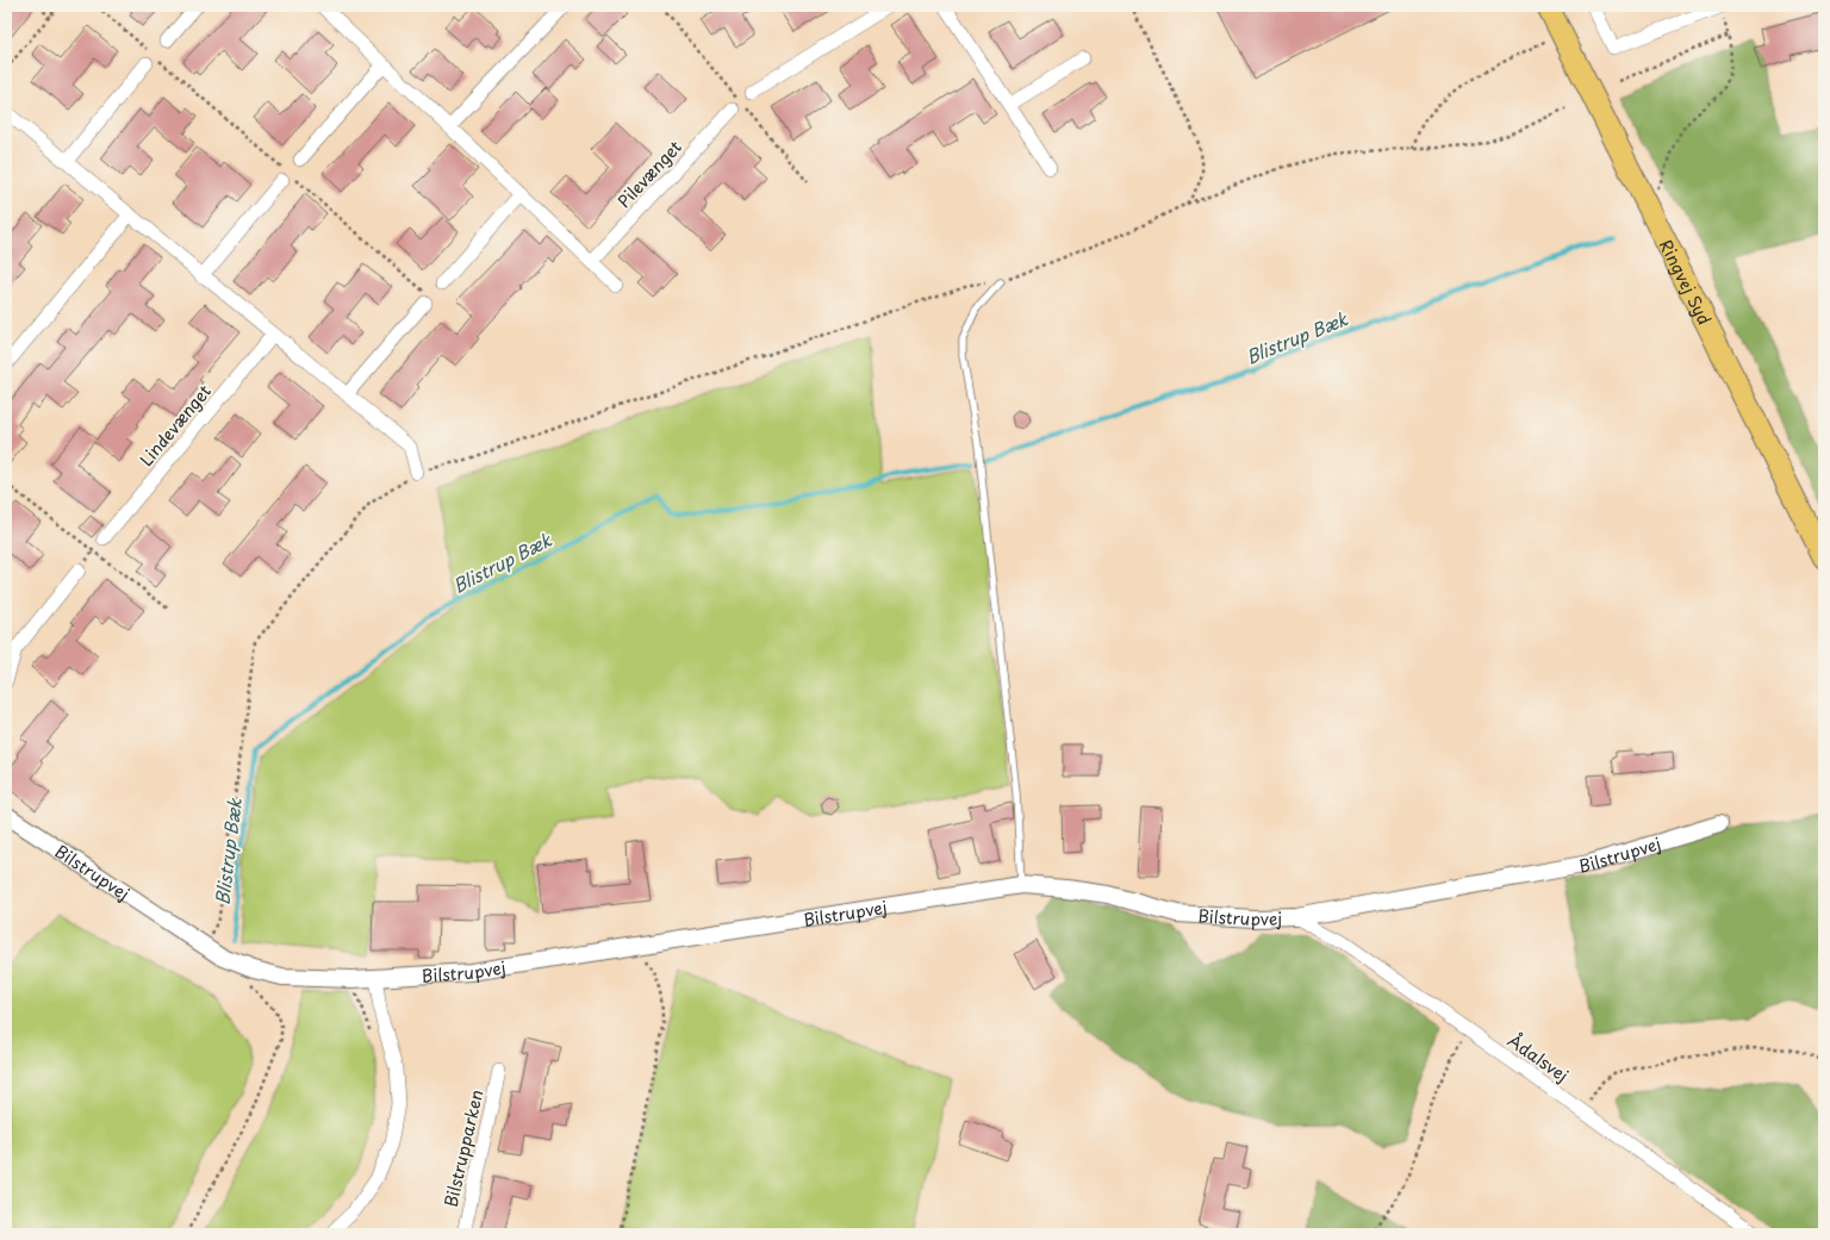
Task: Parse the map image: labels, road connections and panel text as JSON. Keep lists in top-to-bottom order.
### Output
{
  "streets": {
    "main road": ["Ringvej Syd"],
    "street": [
      "Pilevænget",
      "Lindevænget",
      "Bilstrupvej",
      "Ådalsvej",
      "Bilstrupparken"
    ]
  },
  "crossings": [
    ["Bilstrupvej", "Ådalsvej"]
  ],
  "water": ["Blistrup Bæk"]
}
